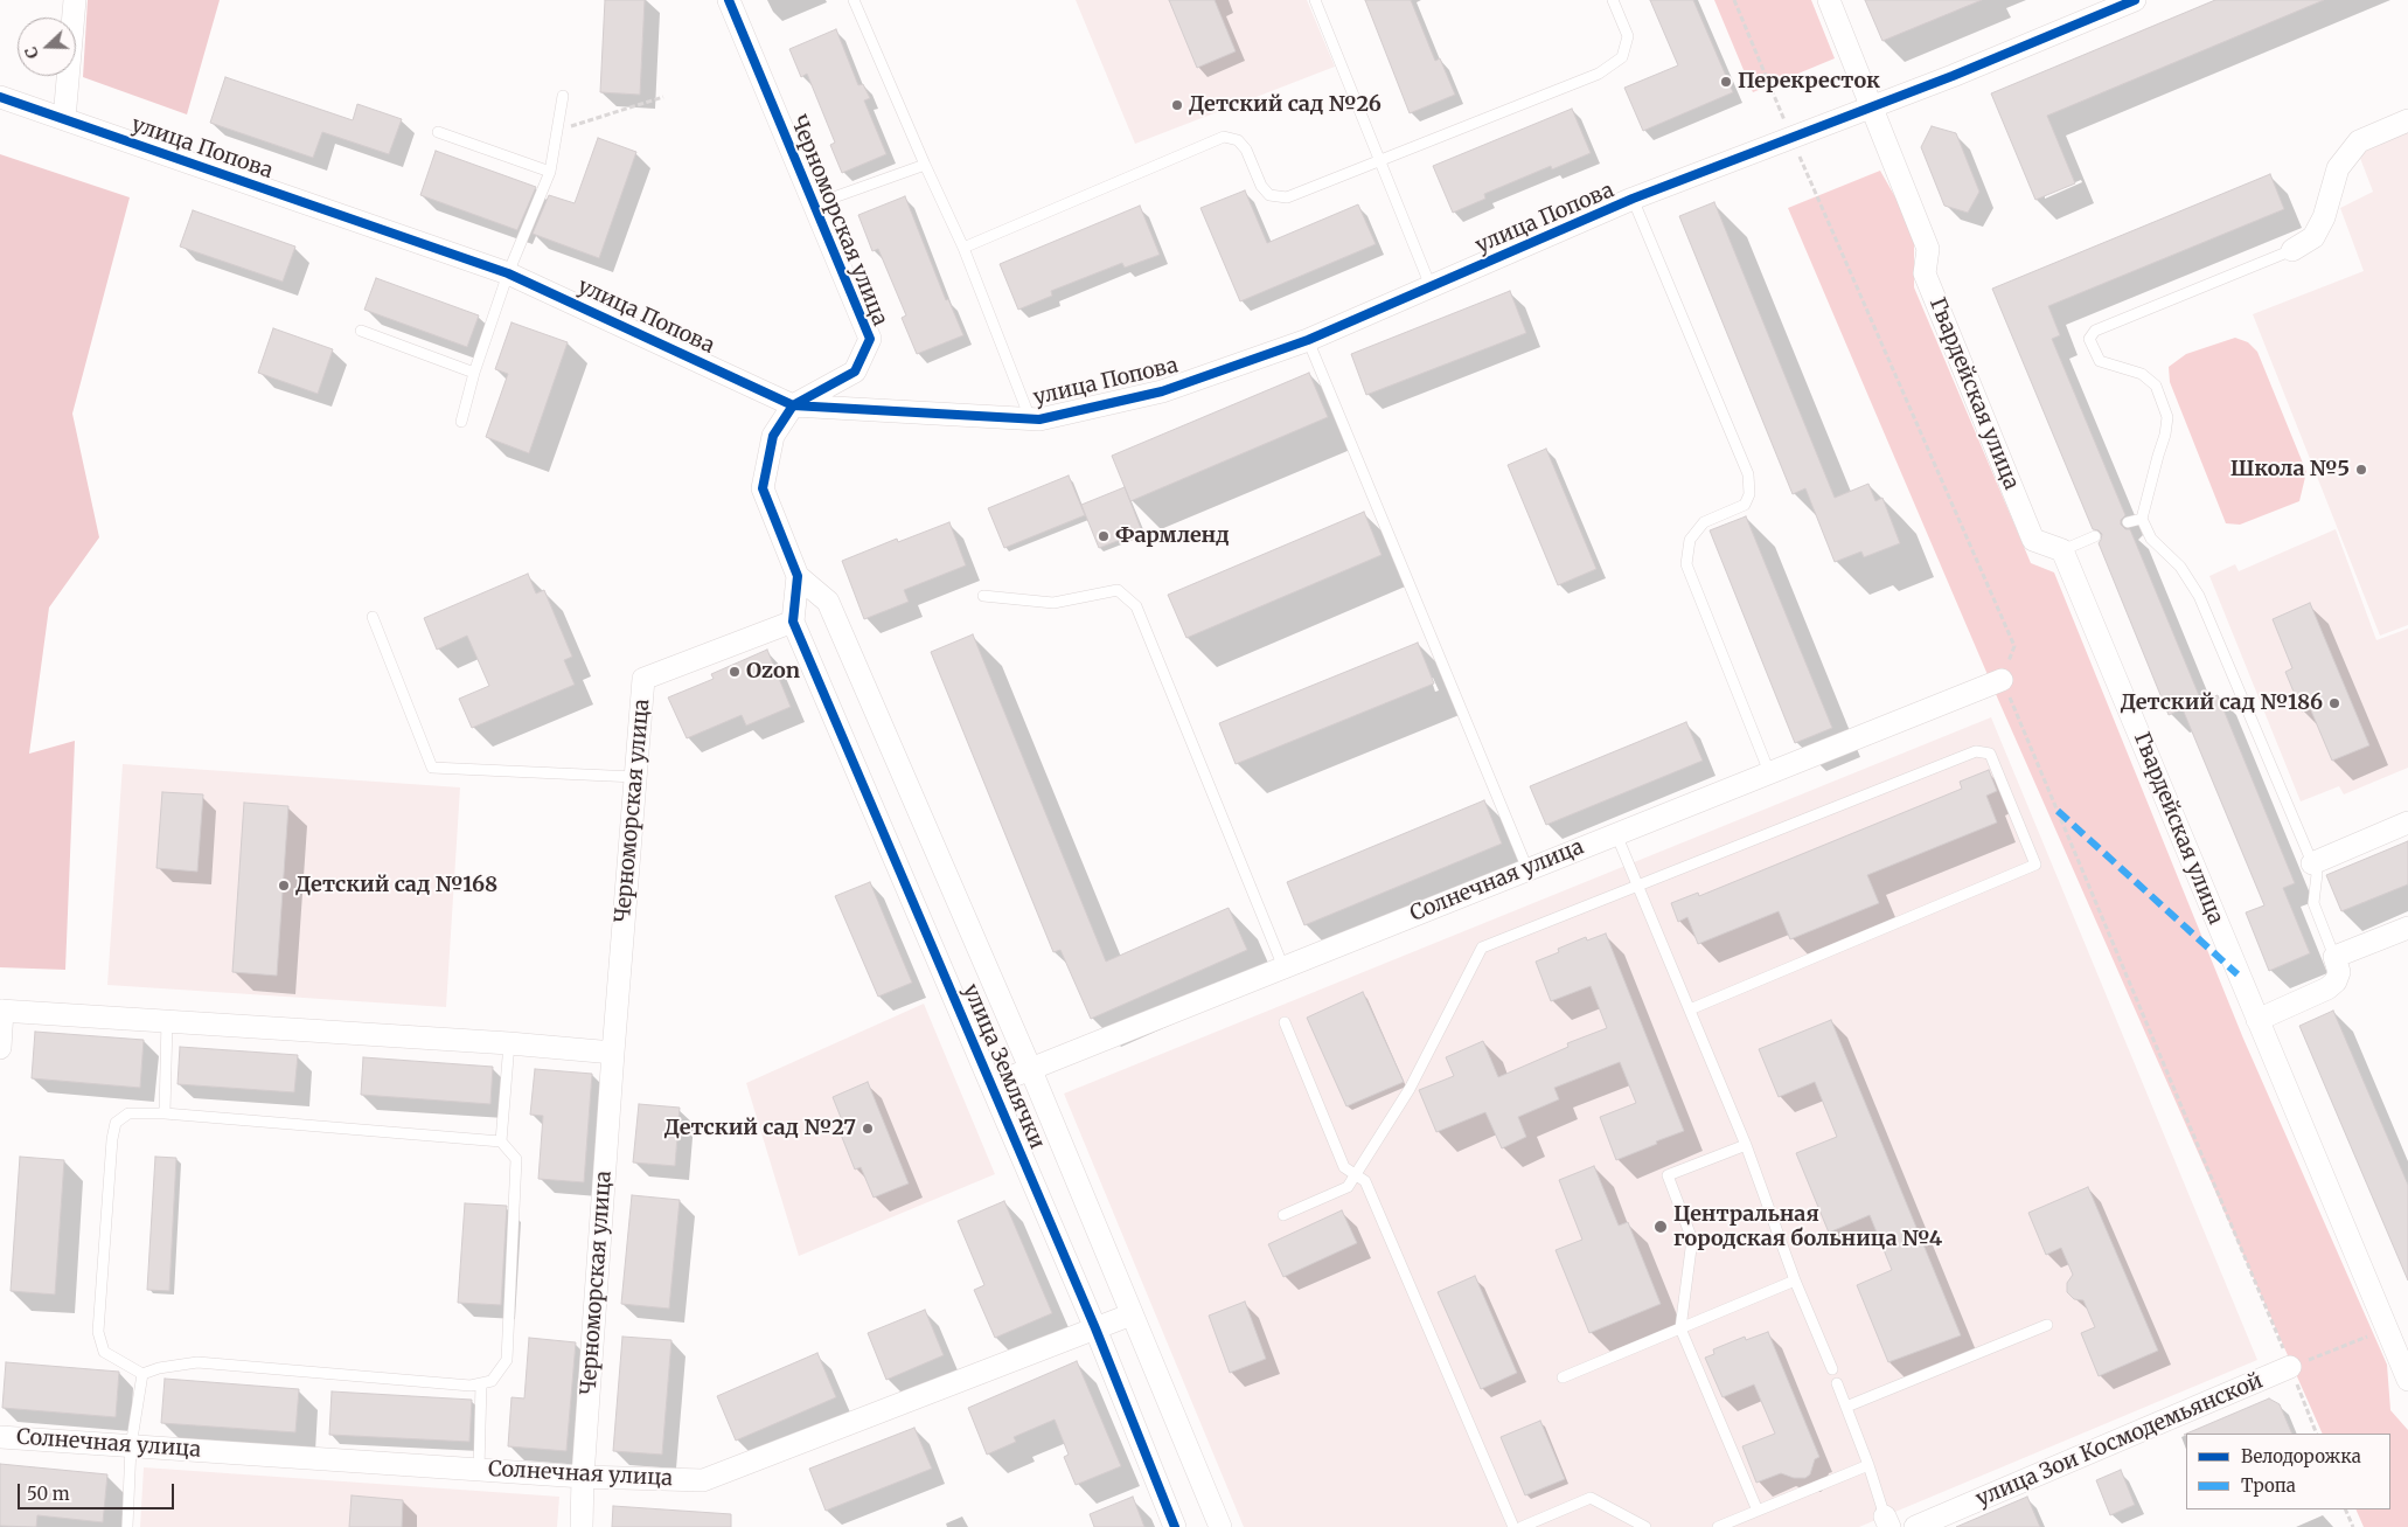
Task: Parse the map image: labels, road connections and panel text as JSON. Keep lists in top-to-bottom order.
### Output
{
  "streets": {
    "street": [
      "улица Попова",
      "Черноморская улица",
      "Гвардейская улица",
      "Солнечная улица",
      "улица Землячки",
      "улица Зои Космодемьянской"
    ]
  },
  "crossings": [
    ["улица Попова", "Черноморская улица"],
    ["улица Попова", "Гвардейская улица"],
    ["Черноморская улица", "Солнечная улица"],
    ["Черноморская улица", "улица Землячки"],
    ["Солнечная улица", "улица Землячки"]
  ],
  "places": [
    "Перекресток",
    "Детский сад №26",
    "Школа №5",
    "Фармленд",
    "Ozon",
    "Детский сад №186",
    "Детский сад №168",
    "Детский сад №27",
    "Центральная городская больница №4"
  ],
  "legend": ["Велодорожка", "Тропа"],
  "scale_bar": "50 m",
  "north": "left"
}
